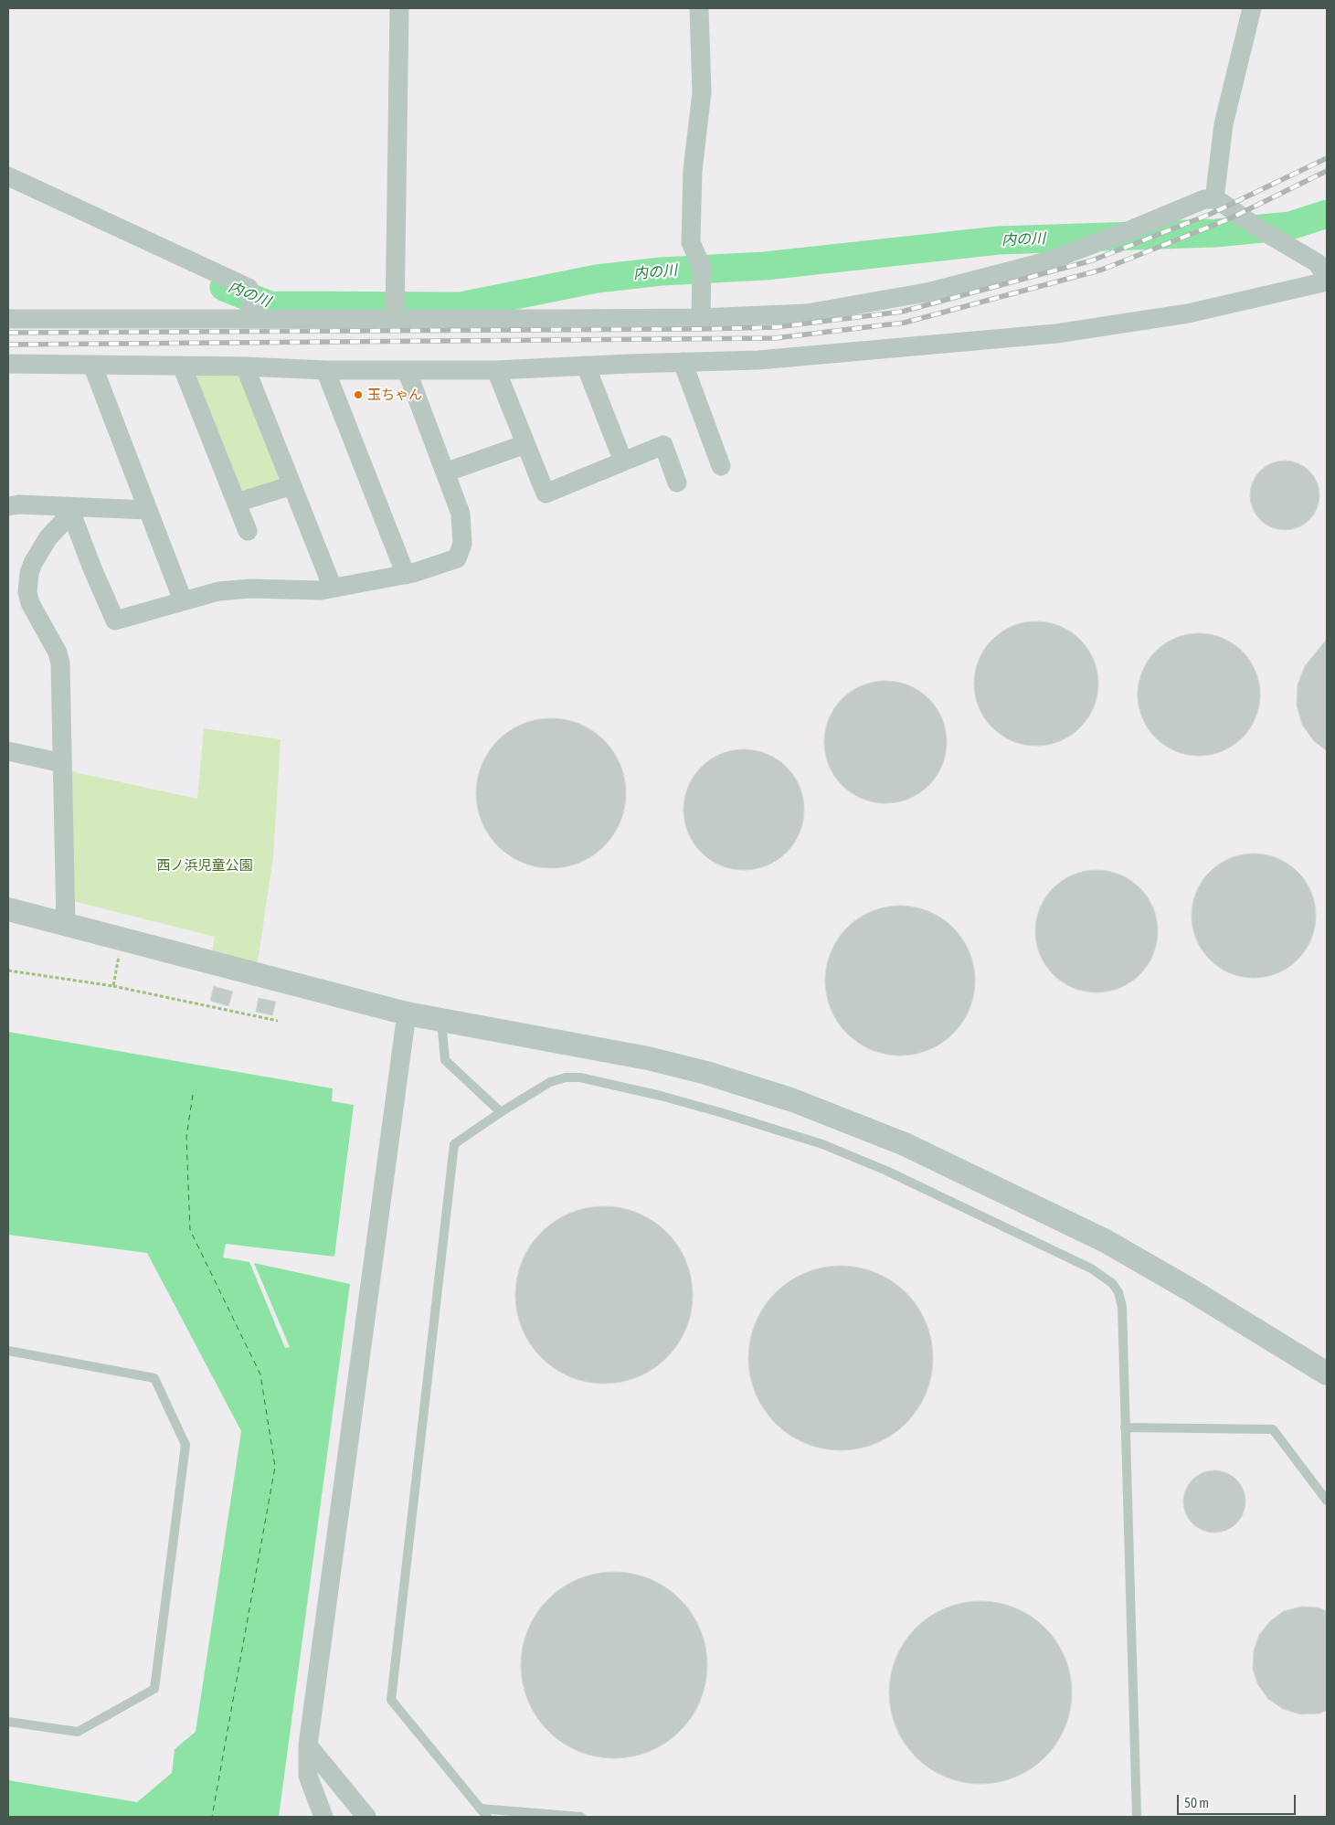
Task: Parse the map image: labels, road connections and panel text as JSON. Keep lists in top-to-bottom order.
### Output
{
  "water": ["内の川"],
  "parks": ["西ノ浜児童公園"],
  "places": ["玉ちゃん"],
  "scale_bar": "50 m"
}
